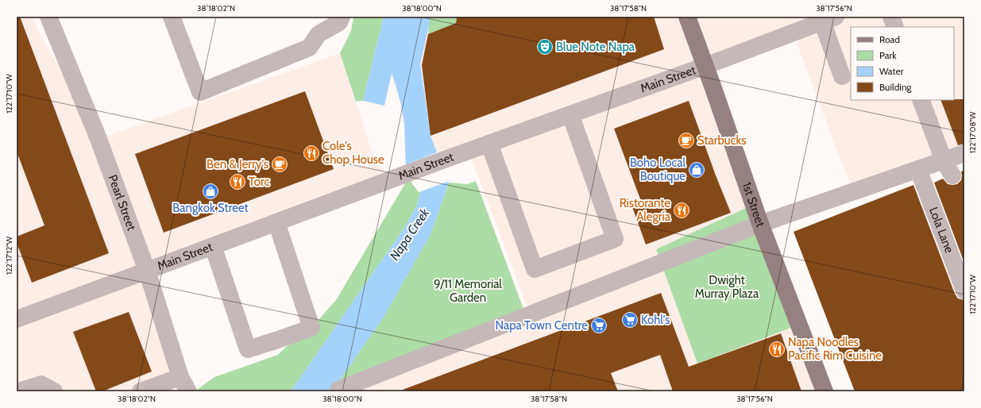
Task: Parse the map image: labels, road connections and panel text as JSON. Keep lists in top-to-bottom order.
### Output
{
  "streets": {
    "main road": ["1st Street"],
    "street": ["Main Street", "Pearl Street", "Lola Lane"]
  },
  "crossings": [
    ["Main Street", "Pearl Street"],
    ["Main Street", "1st Street"]
  ],
  "water": ["Napa Creek"],
  "parks": ["Dwight Murray Plaza", "9/11 Memorial Garden"],
  "places": {
    "theatre": ["Blue Note Napa"],
    "cafe": ["Starbucks", "Ben & Jerry's"],
    "restaurant": [
      "Cole's Chop House",
      "Torc",
      "Ristorante Alegría",
      "Napa Noodles Pacific Rim Cuisine"
    ],
    "shop": ["Boho Local Boutique", "Bangkok Street"],
    "supermarket": ["Kohl's", "Napa Town Centre"]
  },
  "legend": [
    "Road",
    "Park",
    "Water",
    "Building"
  ],
  "coordinates": [
    "38°18'02\"N",
    "38°18'00\"N",
    "38°17'58\"N",
    "38°17'56\"N",
    "122°17'10\"W",
    "122°17'08\"W",
    "122°17'12\"W"
  ]
}
